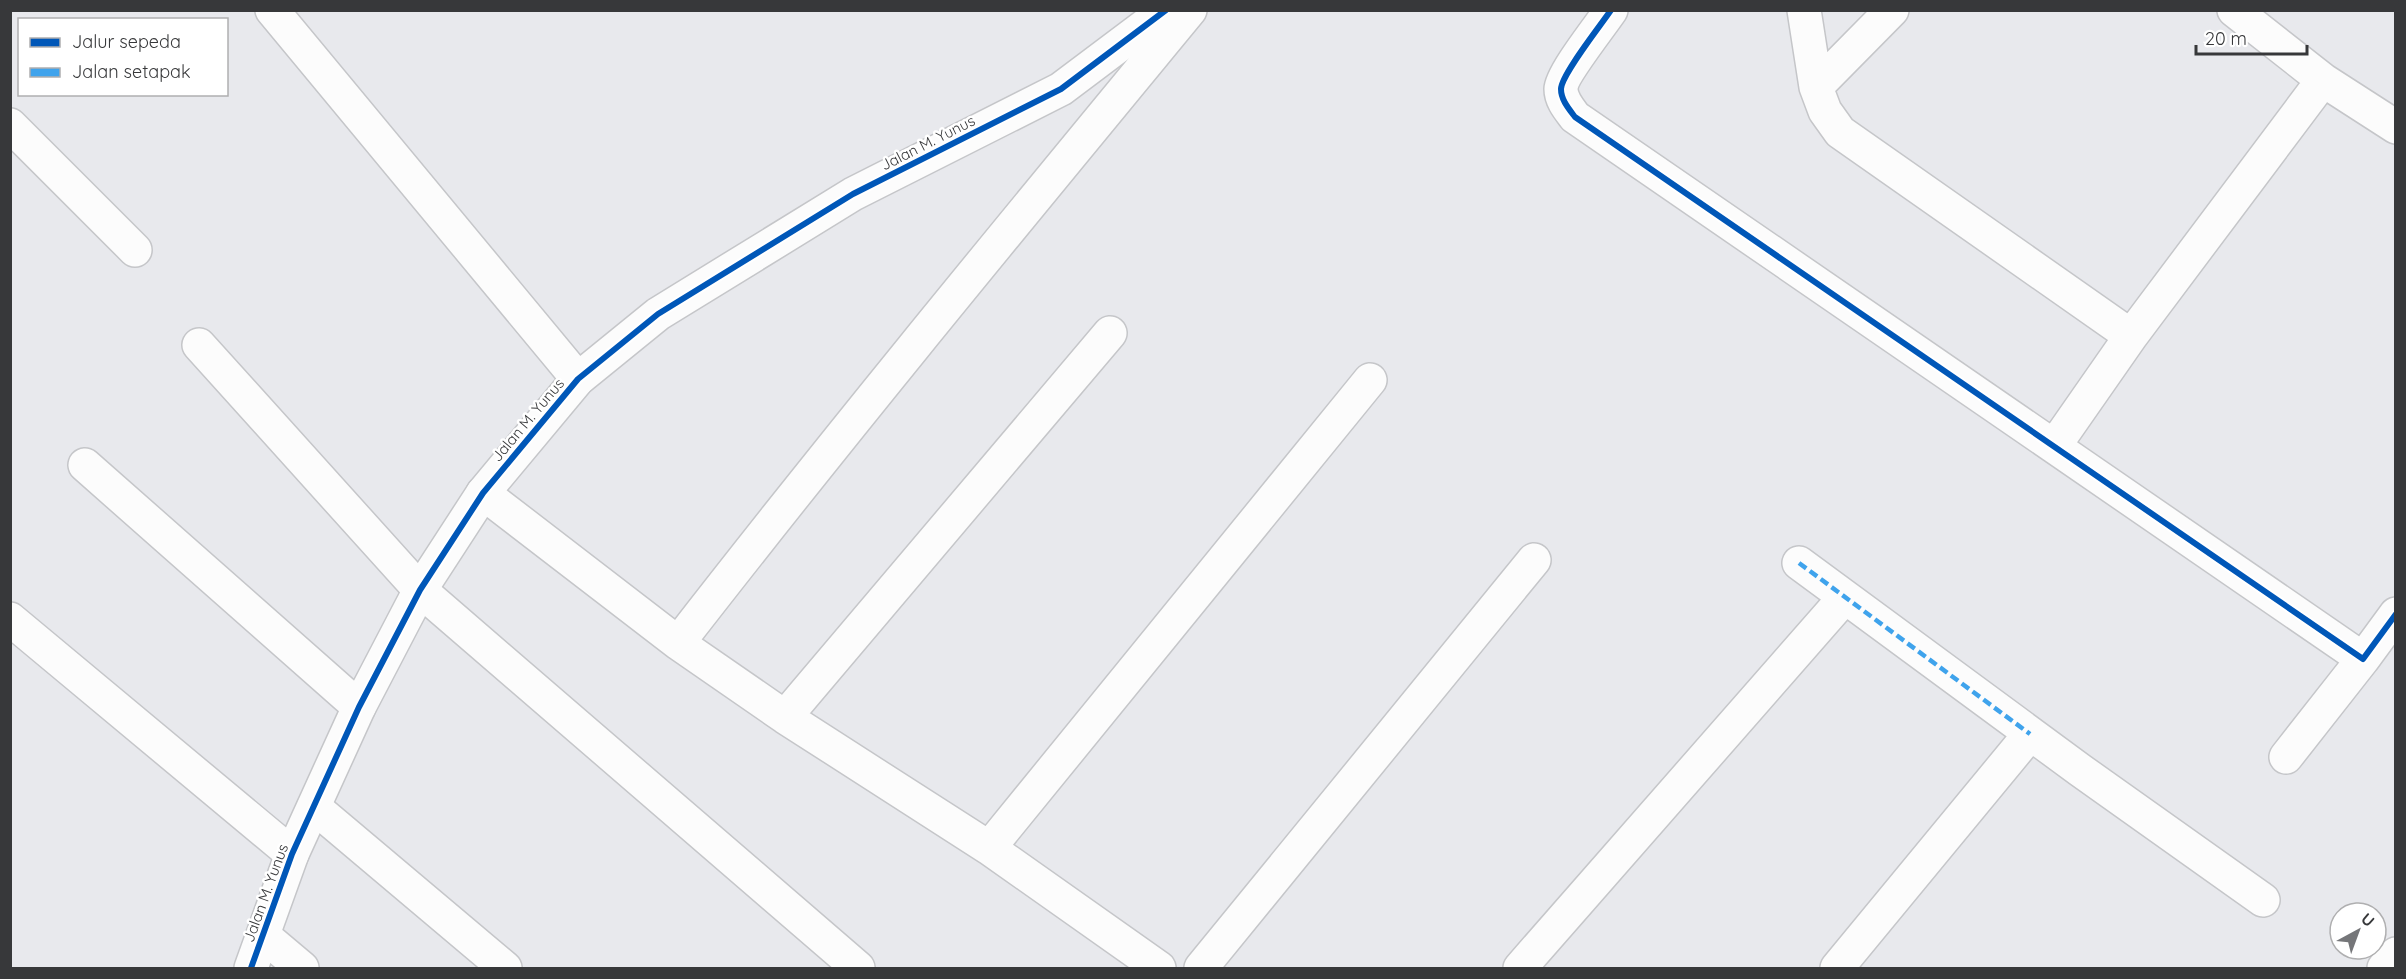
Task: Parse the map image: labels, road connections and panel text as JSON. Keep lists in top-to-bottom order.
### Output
{
  "streets": {
    "street": ["Jalan M. Yunus"]
  },
  "legend": ["Jalur sepeda", "Jalan setapak"],
  "scale_bar": "20 m",
  "north": "top right"
}
